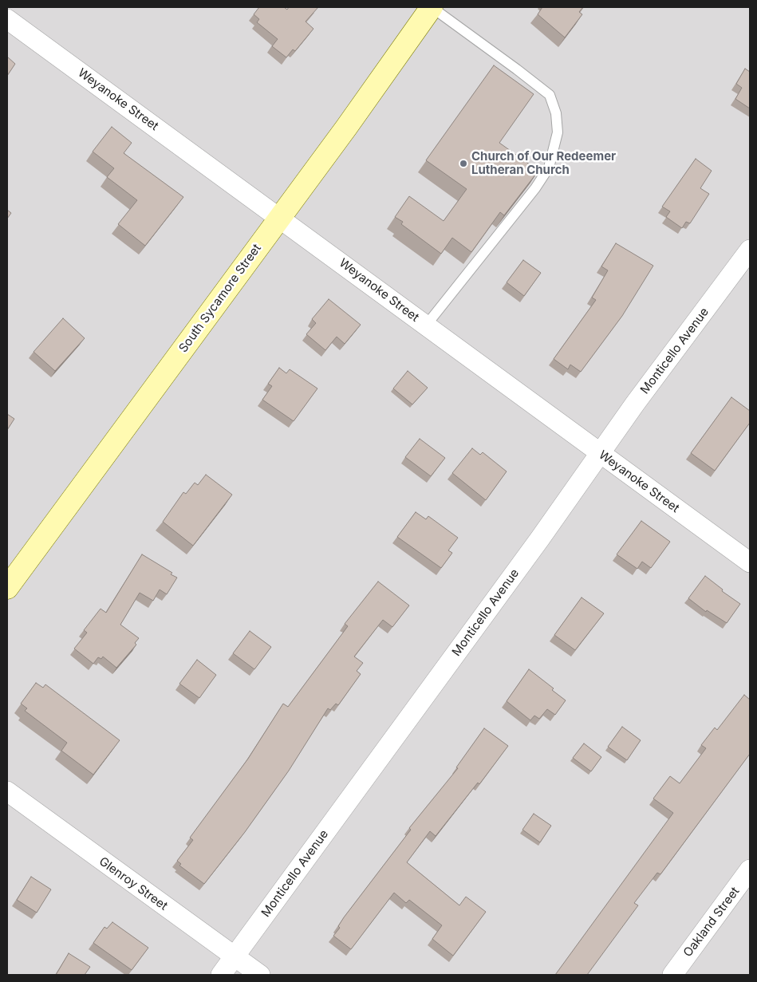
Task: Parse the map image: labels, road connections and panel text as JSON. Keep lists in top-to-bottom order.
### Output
{
  "streets": {
    "main road": ["South Sycamore Street"],
    "street": [
      "Weyanoke Street",
      "Monticello Avenue",
      "Glenroy Street",
      "Oakland Street"
    ]
  },
  "crossings": [
    ["Weyanoke Street", "South Sycamore Street"],
    ["Weyanoke Street", "Monticello Avenue"],
    ["Monticello Avenue", "Glenroy Street"]
  ],
  "places": ["Church of Our Redeemer Lutheran Church"]
}
